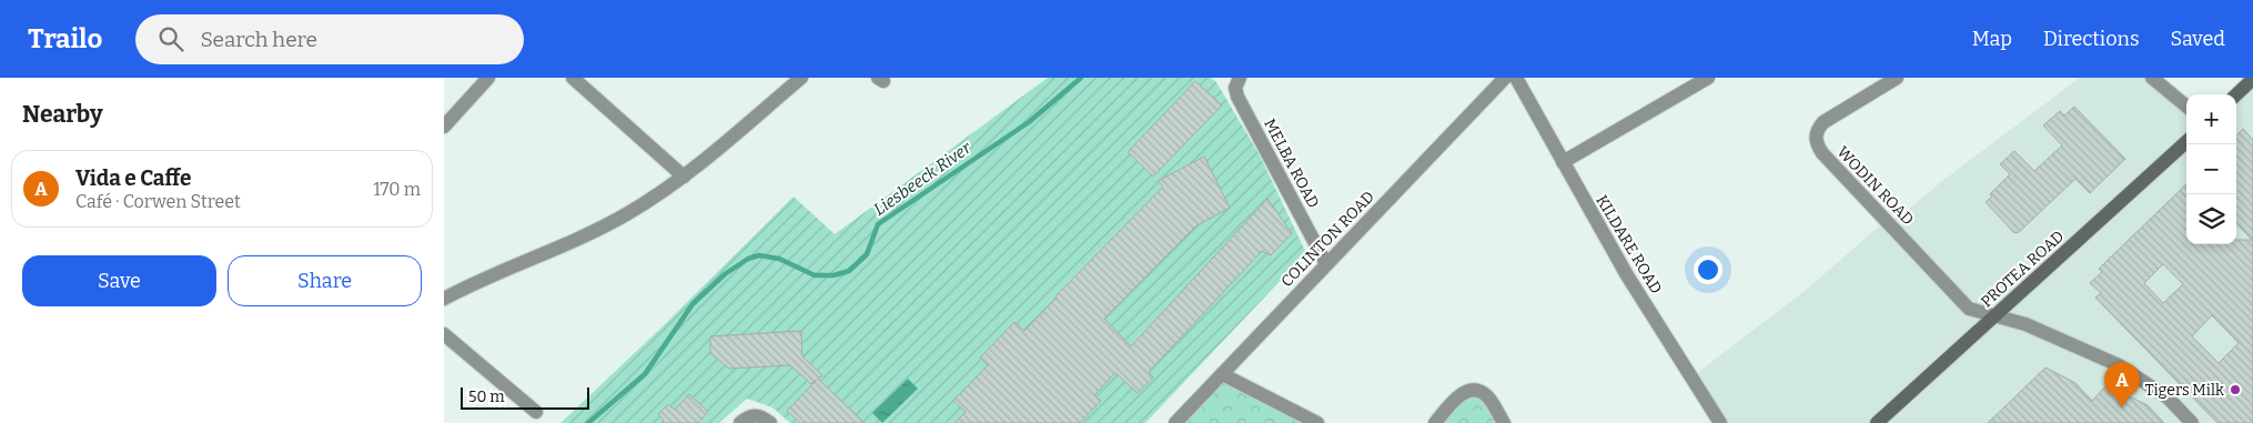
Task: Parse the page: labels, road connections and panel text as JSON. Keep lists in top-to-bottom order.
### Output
{
  "streets": {
    "main road": ["PROTEA ROAD"],
    "street": [
      "MELBA ROAD",
      "WODIN ROAD",
      "COLINTON ROAD",
      "KILDARE ROAD"
    ]
  },
  "crossings": [
    ["MELBA ROAD", "COLINTON ROAD"],
    ["WODIN ROAD", "PROTEA ROAD"]
  ],
  "water": ["Liesbeeck River"],
  "places": ["Tigers Milk"],
  "scale_bar": "50 m",
  "page": {
    "header": "Trailo",
    "search": "Search here",
    "nav": ["Map", "Directions", "Saved"],
    "heading": "Nearby",
    "map_buttons": ["+", "−"],
    "list": [
      {
        "mark": "A",
        "name": "Vida e Caffe",
        "note": "Café · Corwen Street",
        "value": "170 m"
      }
    ],
    "buttons": ["Save", "Share"],
    "pins": "A",
    "scale": "50 m"
  }
}
